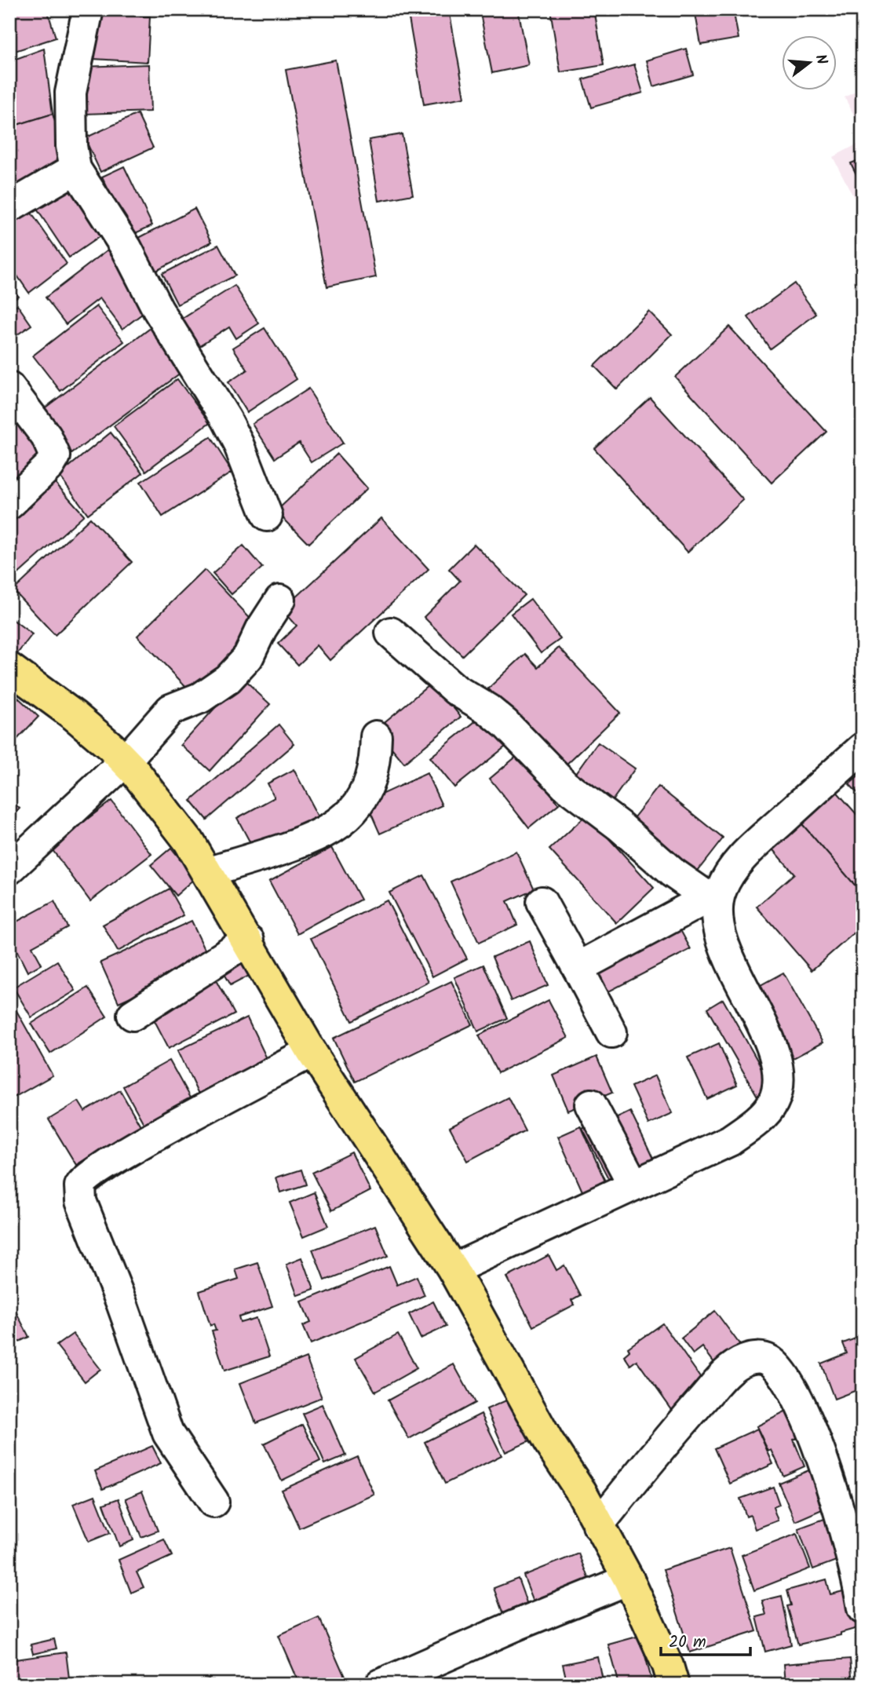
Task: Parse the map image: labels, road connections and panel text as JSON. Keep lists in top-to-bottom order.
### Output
{
  "scale_bar": "20 m",
  "north": "right"
}
